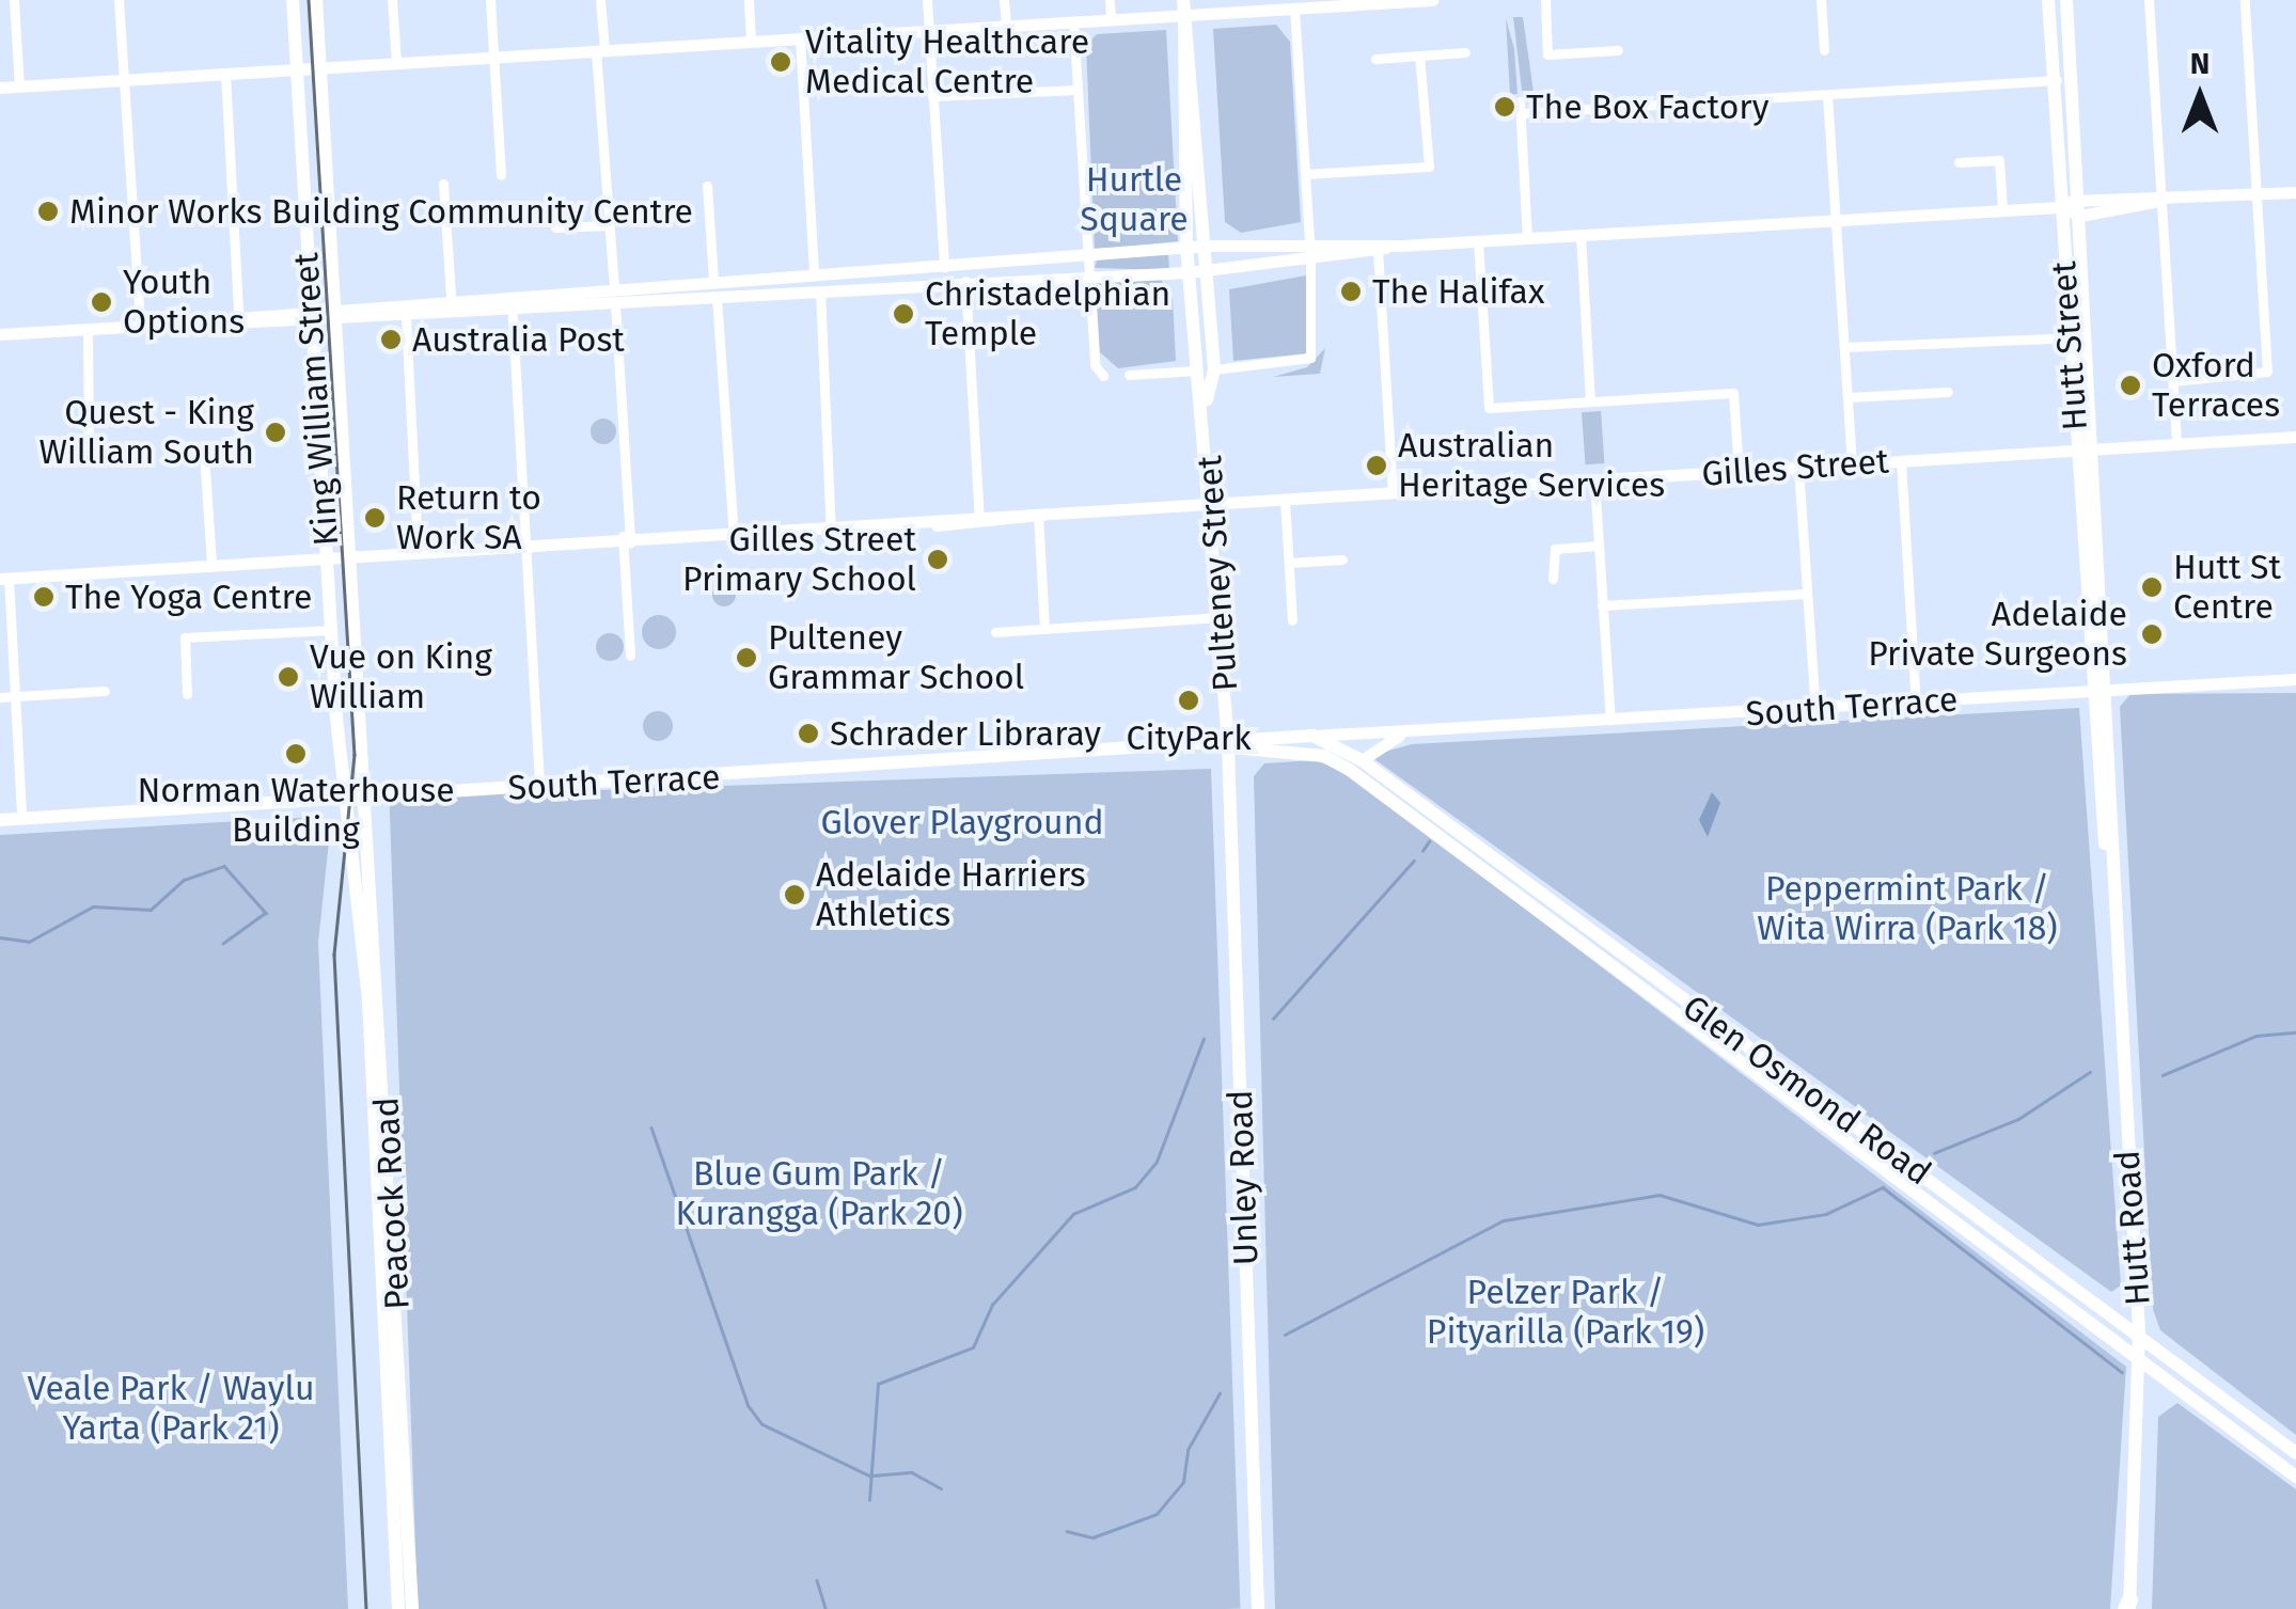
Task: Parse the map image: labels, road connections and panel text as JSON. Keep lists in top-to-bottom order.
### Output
{
  "streets": {
    "main road": [
      "Hutt Street",
      "King William Street",
      "Pulteney Street",
      "South Terrace",
      "Glen Osmond Road",
      "Unley Road",
      "Peacock Road",
      "Hutt Road"
    ],
    "street": ["Gilles Street"]
  },
  "crossings": [
    ["Hutt Street", "Gilles Street"],
    ["Hutt Street", "South Terrace"],
    ["Hutt Street", "Hutt Road"],
    ["King William Street", "Gilles Street"],
    ["King William Street", "South Terrace"],
    ["King William Street", "Peacock Road"],
    ["Gilles Street", "Pulteney Street"],
    ["Pulteney Street", "South Terrace"],
    ["Pulteney Street", "Unley Road"],
    ["South Terrace", "Glen Osmond Road"],
    ["South Terrace", "Unley Road"],
    ["South Terrace", "Peacock Road"],
    ["South Terrace", "Hutt Road"],
    ["Glen Osmond Road", "Hutt Road"]
  ],
  "parks": [
    "Hurtle Square",
    "Glover Playground",
    "Peppermint Park / Wita Wirra (Park 18)",
    "Blue Gum Park / Kurangga (Park 20)",
    "Pelzer Park / Pityarilla (Park 19)",
    "Veale Park / Waylu Yarta (Park 21)"
  ],
  "places": [
    "Vitality Healthcare Medical Centre",
    "The Box Factory",
    "Minor Works Building Community Centre",
    "The Halifax",
    "Youth Options",
    "Christadelphian Temple",
    "Australia Post",
    "Oxford Terraces",
    "Quest - King William South",
    "Australian Heritage Services",
    "Return to Work SA",
    "Gilles Street Primary School",
    "Hutt St Centre",
    "The Yoga Centre",
    "Adelaide Private Surgeons",
    "Pulteney Grammar School",
    "Vue on King William",
    "CityPark",
    "Schrader Libraray",
    "Norman Waterhouse Building",
    "Adelaide Harriers Athletics"
  ],
  "north": "top"
}
